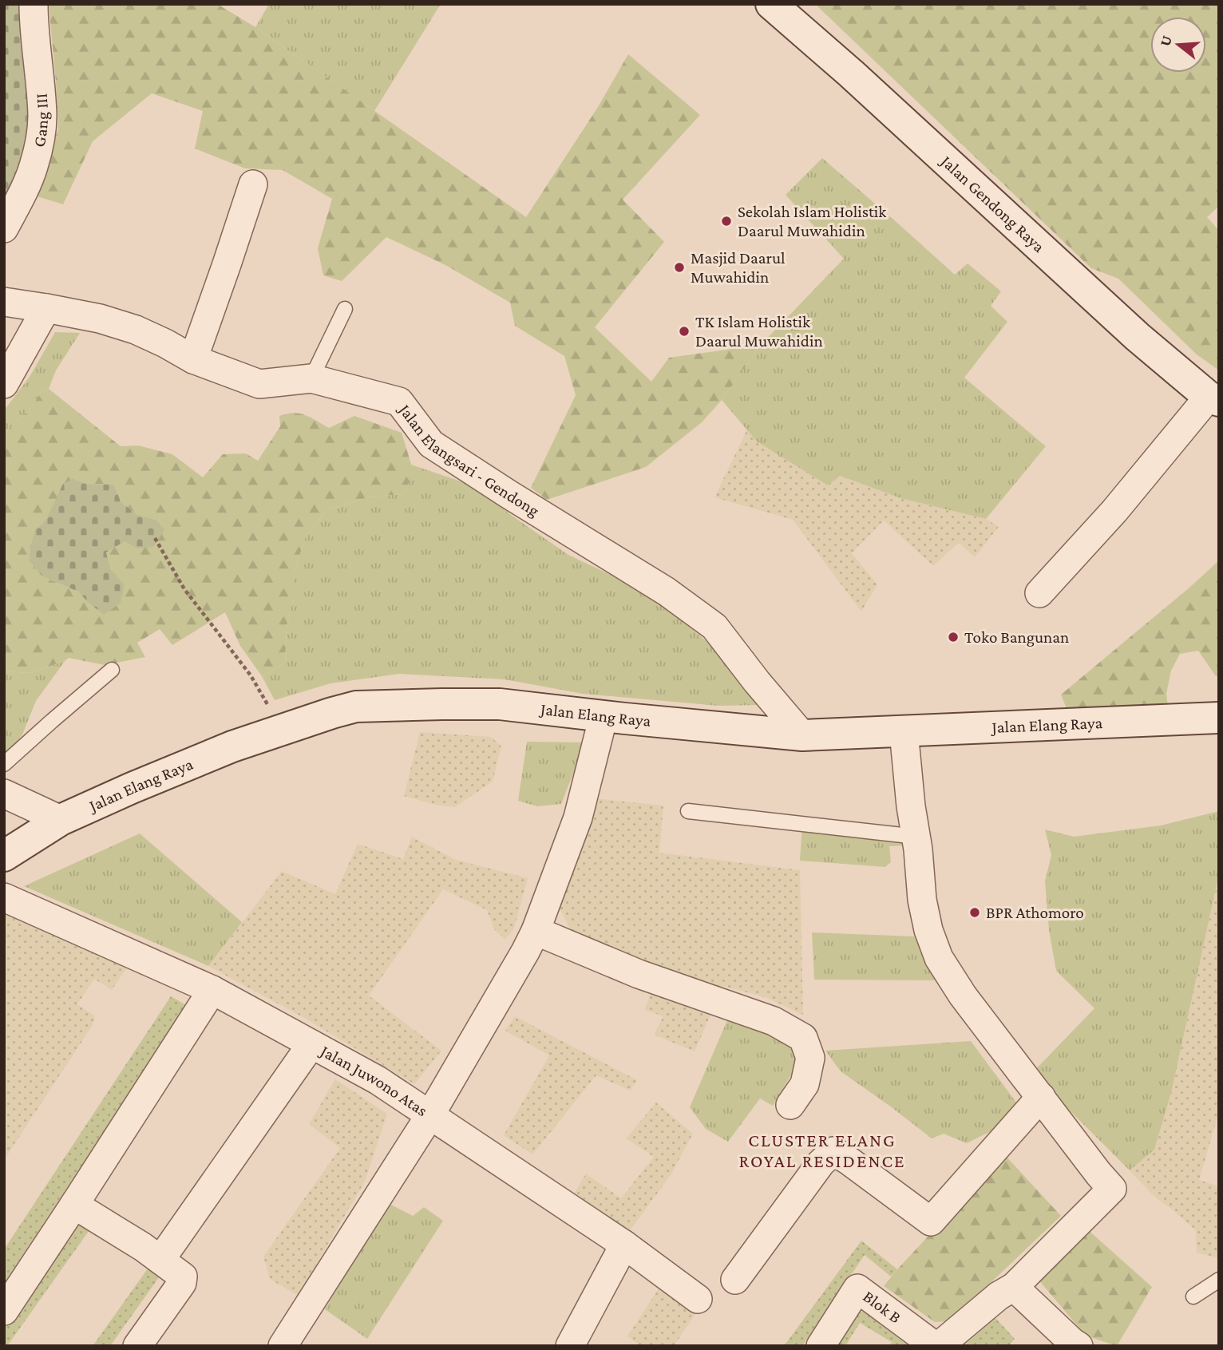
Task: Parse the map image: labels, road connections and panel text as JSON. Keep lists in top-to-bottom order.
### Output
{
  "streets": {
    "main road": ["Jalan Gendong Raya", "Jalan Elang Raya"],
    "street": [
      "Gang III",
      "Jalan Elangsari - Gendong",
      "Jalan Juwono Atas",
      "Blok B"
    ]
  },
  "crossings": [
    ["Jalan Elangsari - Gendong", "Jalan Elang Raya"]
  ],
  "districts": ["CLUSTER ELANG ROYAL RESIDENCE"],
  "places": [
    "Sekolah Islam Holistik Daarul Muwahidin",
    "Masjid Daarul Muwahidin",
    "TK Islam Holistik Daarul Muwahidin",
    "Toko Bangunan",
    "BPR Athomoro"
  ],
  "north": "left"
}
